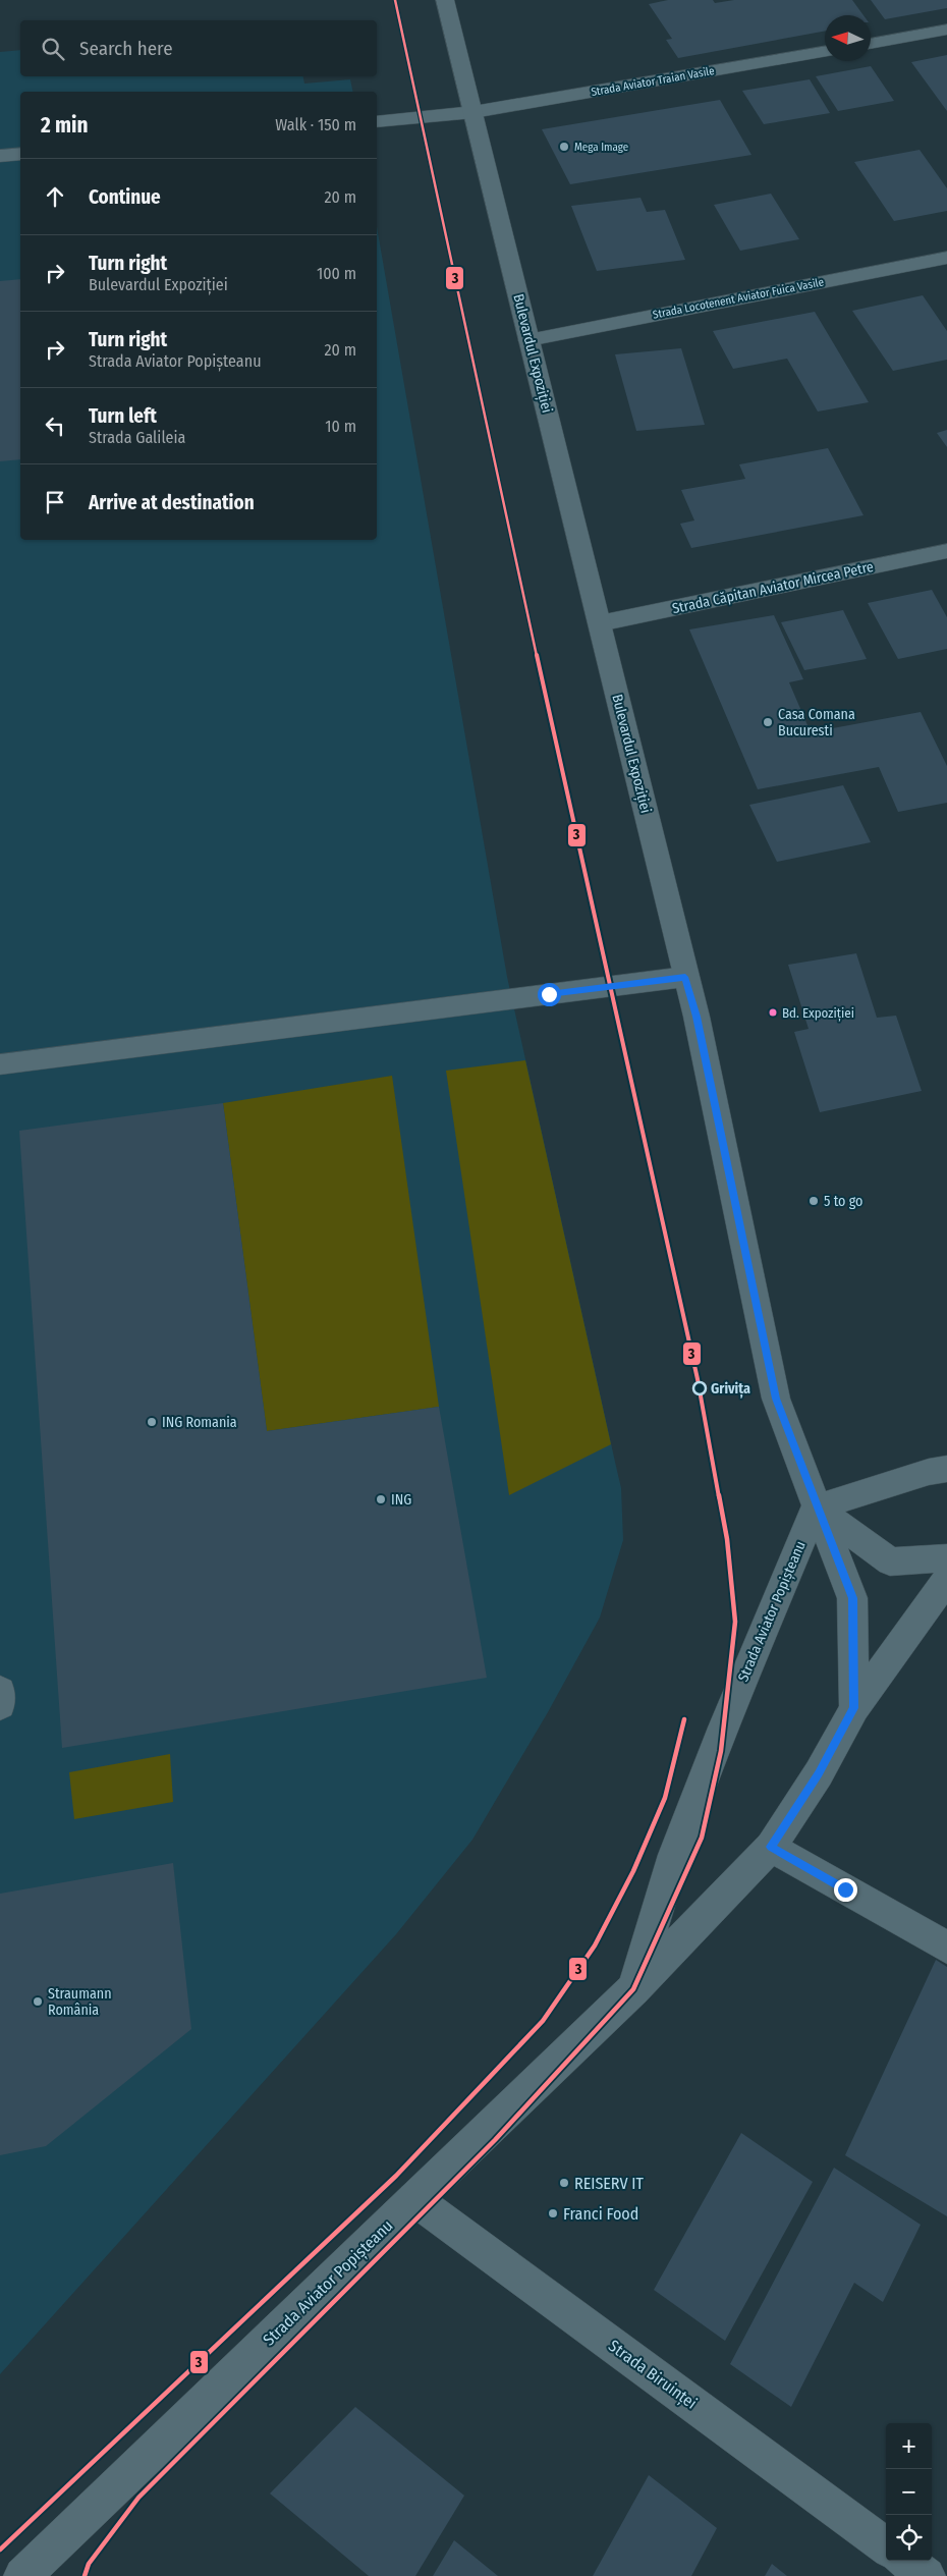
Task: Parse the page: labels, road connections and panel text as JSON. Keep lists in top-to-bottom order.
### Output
{
  "streets": {
    "street": [
      "Strada Aviator Traian Vasile",
      "Strada Locotenent Aviator Fuica Vasile",
      "Bulevardul Expoziției",
      "Strada Căpitan Aviator Mircea Petre",
      "Strada Aviator Popișteanu",
      "Strada Biruinței"
    ]
  },
  "crossings": [
    ["Strada Aviator Traian Vasile", "Bulevardul Expoziției"],
    ["Strada Locotenent Aviator Fuica Vasile", "Bulevardul Expoziției"],
    ["Bulevardul Expoziției", "Strada Căpitan Aviator Mircea Petre"],
    ["Bulevardul Expoziției", "Strada Aviator Popișteanu"],
    ["Strada Aviator Popișteanu", "Strada Biruinței"]
  ],
  "places": [
    "Mega Image",
    "Casa Comana Bucuresti",
    "Bd. Expoziției",
    "5 to go",
    "Grivița",
    "ING Romania",
    "ING",
    "Straumann România",
    "REISERV IT",
    "Franci Food"
  ],
  "lines": ["transit line 3"],
  "north": "left",
  "page": {
    "search": "Search here",
    "heading": ["2 min", "Walk · 150 m"],
    "list": [
      ["Continue", "20 m"],
      ["Turn right", "Bulevardul Expoziției", "100 m"],
      ["Turn right", "Strada Aviator Popișteanu", "20 m"],
      ["Turn left", "Strada Galileia", "10 m"],
      "Arrive at destination"
    ],
    "map_buttons": ["+", "−"]
  }
}
